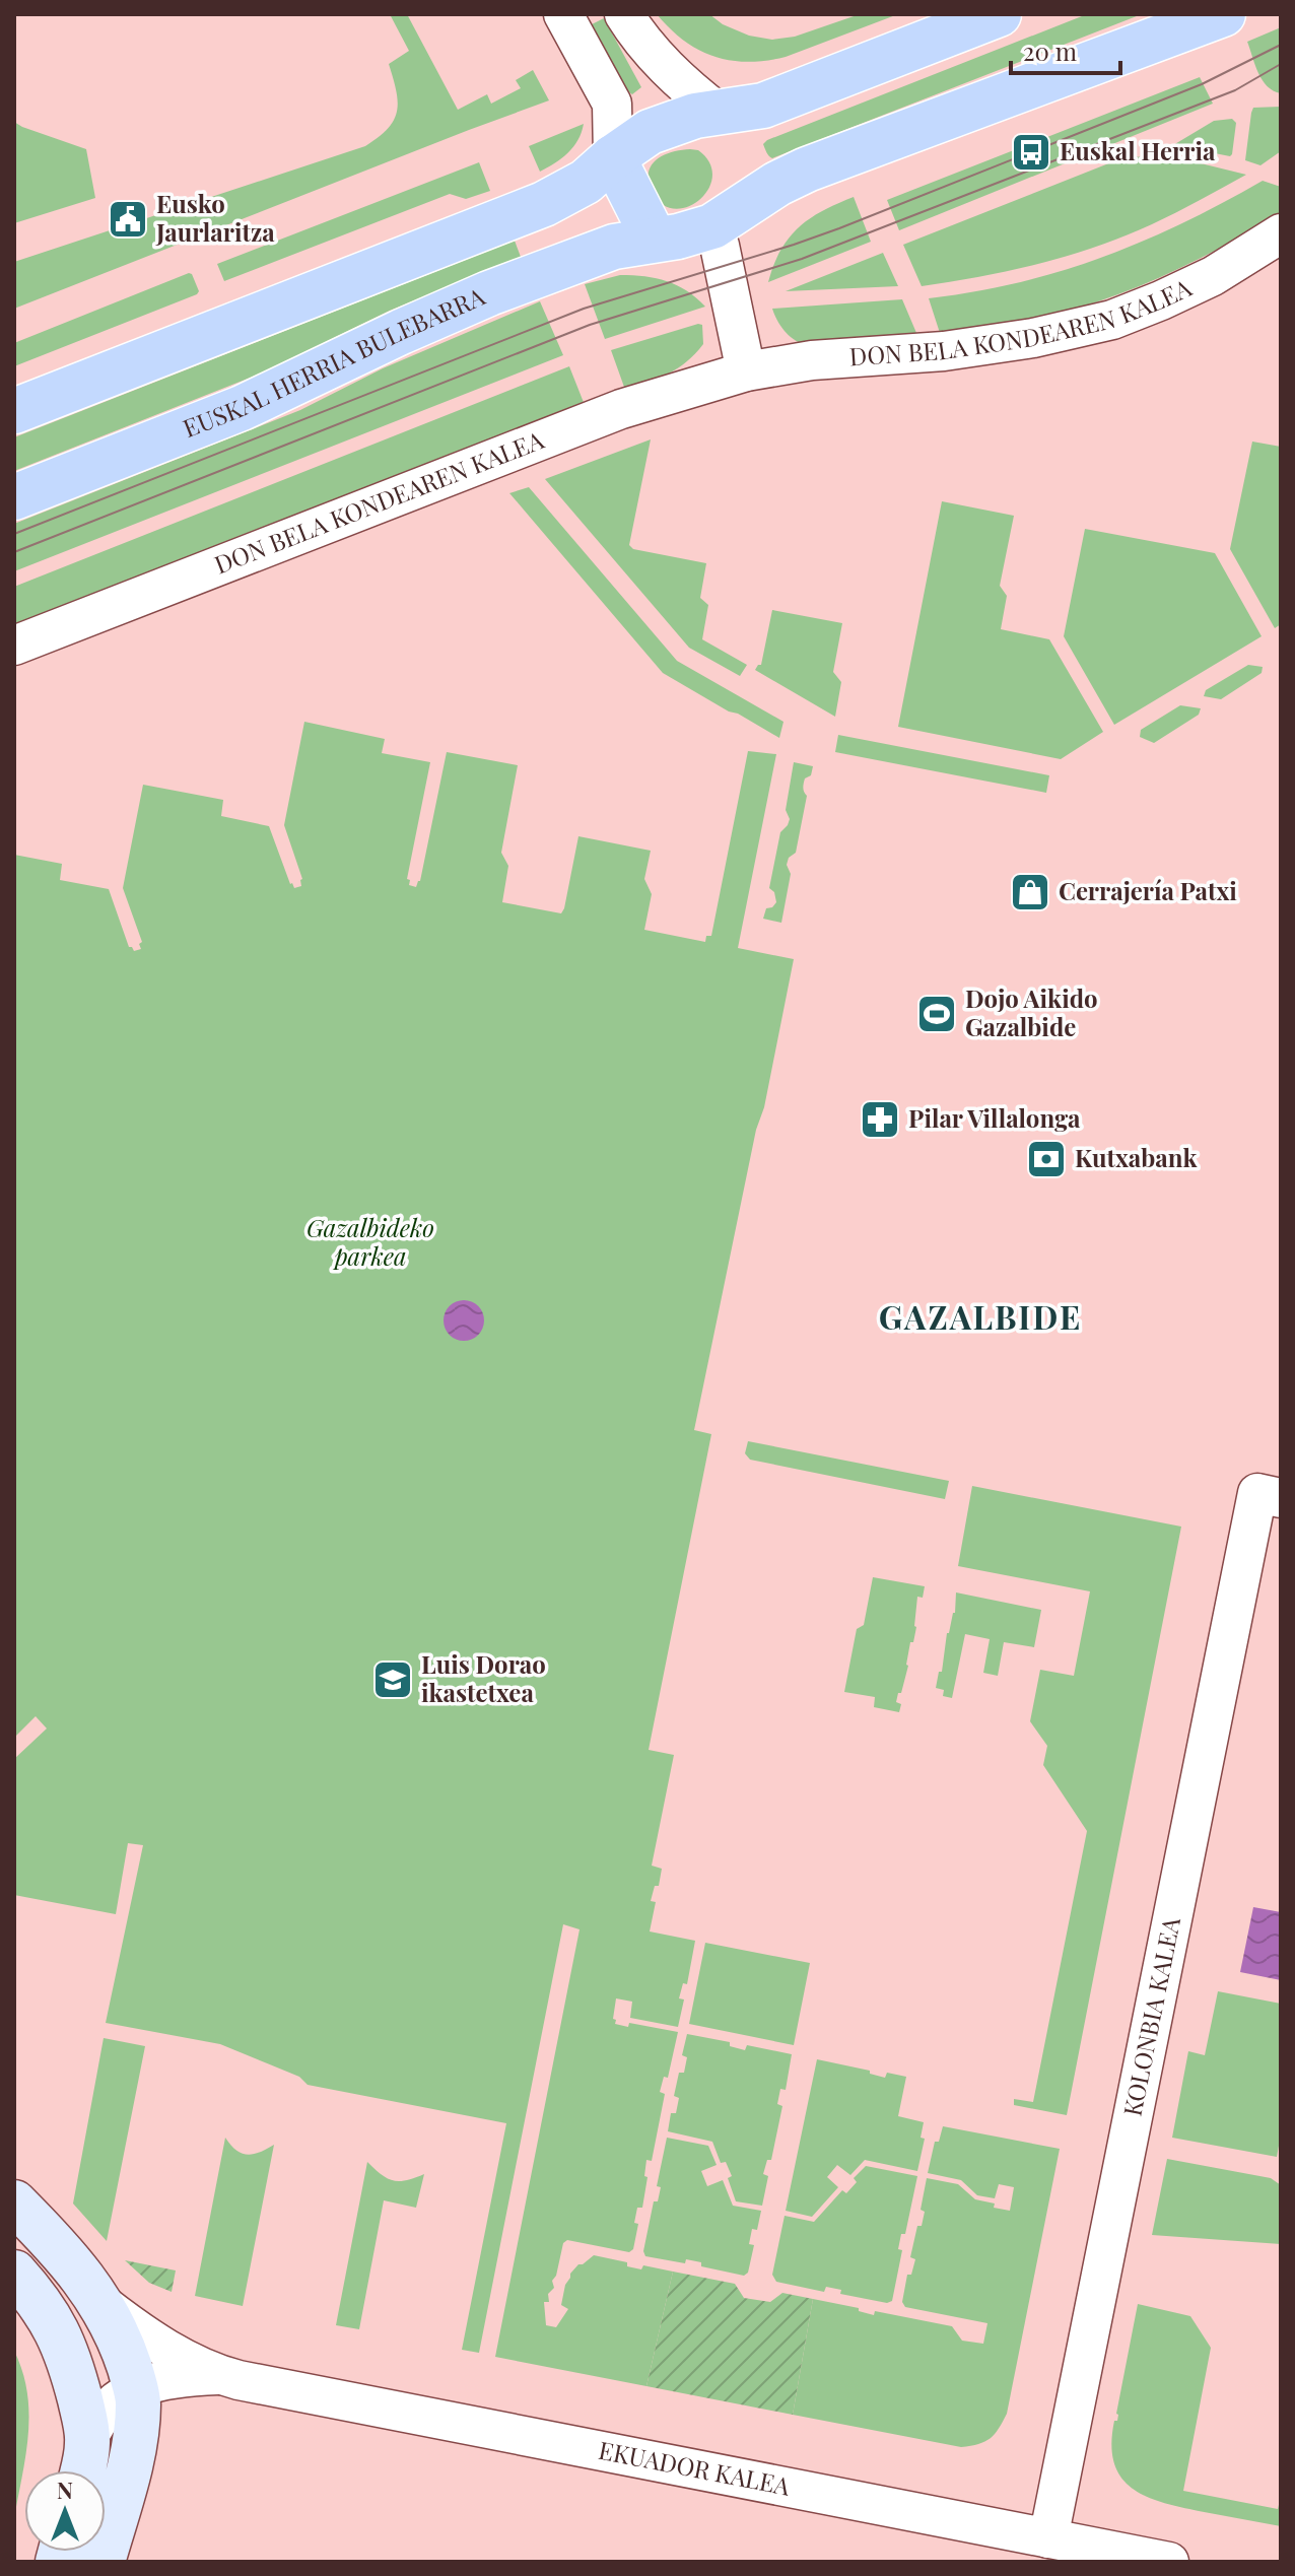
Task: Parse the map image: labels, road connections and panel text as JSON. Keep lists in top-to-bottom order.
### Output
{
  "streets": {
    "main road": ["EUSKAL HERRIA BULEBARRA"],
    "street": ["DON BELA KONDEAREN KALEA", "KOLONBIA KALEA", "EKUADOR KALEA"]
  },
  "crossings": [
    ["KOLONBIA KALEA", "EKUADOR KALEA"]
  ],
  "districts": ["GAZALBIDE"],
  "parks": ["Gazalbideko parkea"],
  "places": {
    "bus stop": ["Euskal Herria"],
    "public building": ["Eusko Jaurlaritza"],
    "shop": ["Cerrajería Patxi"],
    "sports": ["Dojo Aikido Gazalbide"],
    "pharmacy": ["Pilar Villalonga"],
    "bank": ["Kutxabank"],
    "school or university": ["Luis Dorao ikastetxea"]
  },
  "scale_bar": "20 m",
  "north": "top"
}
